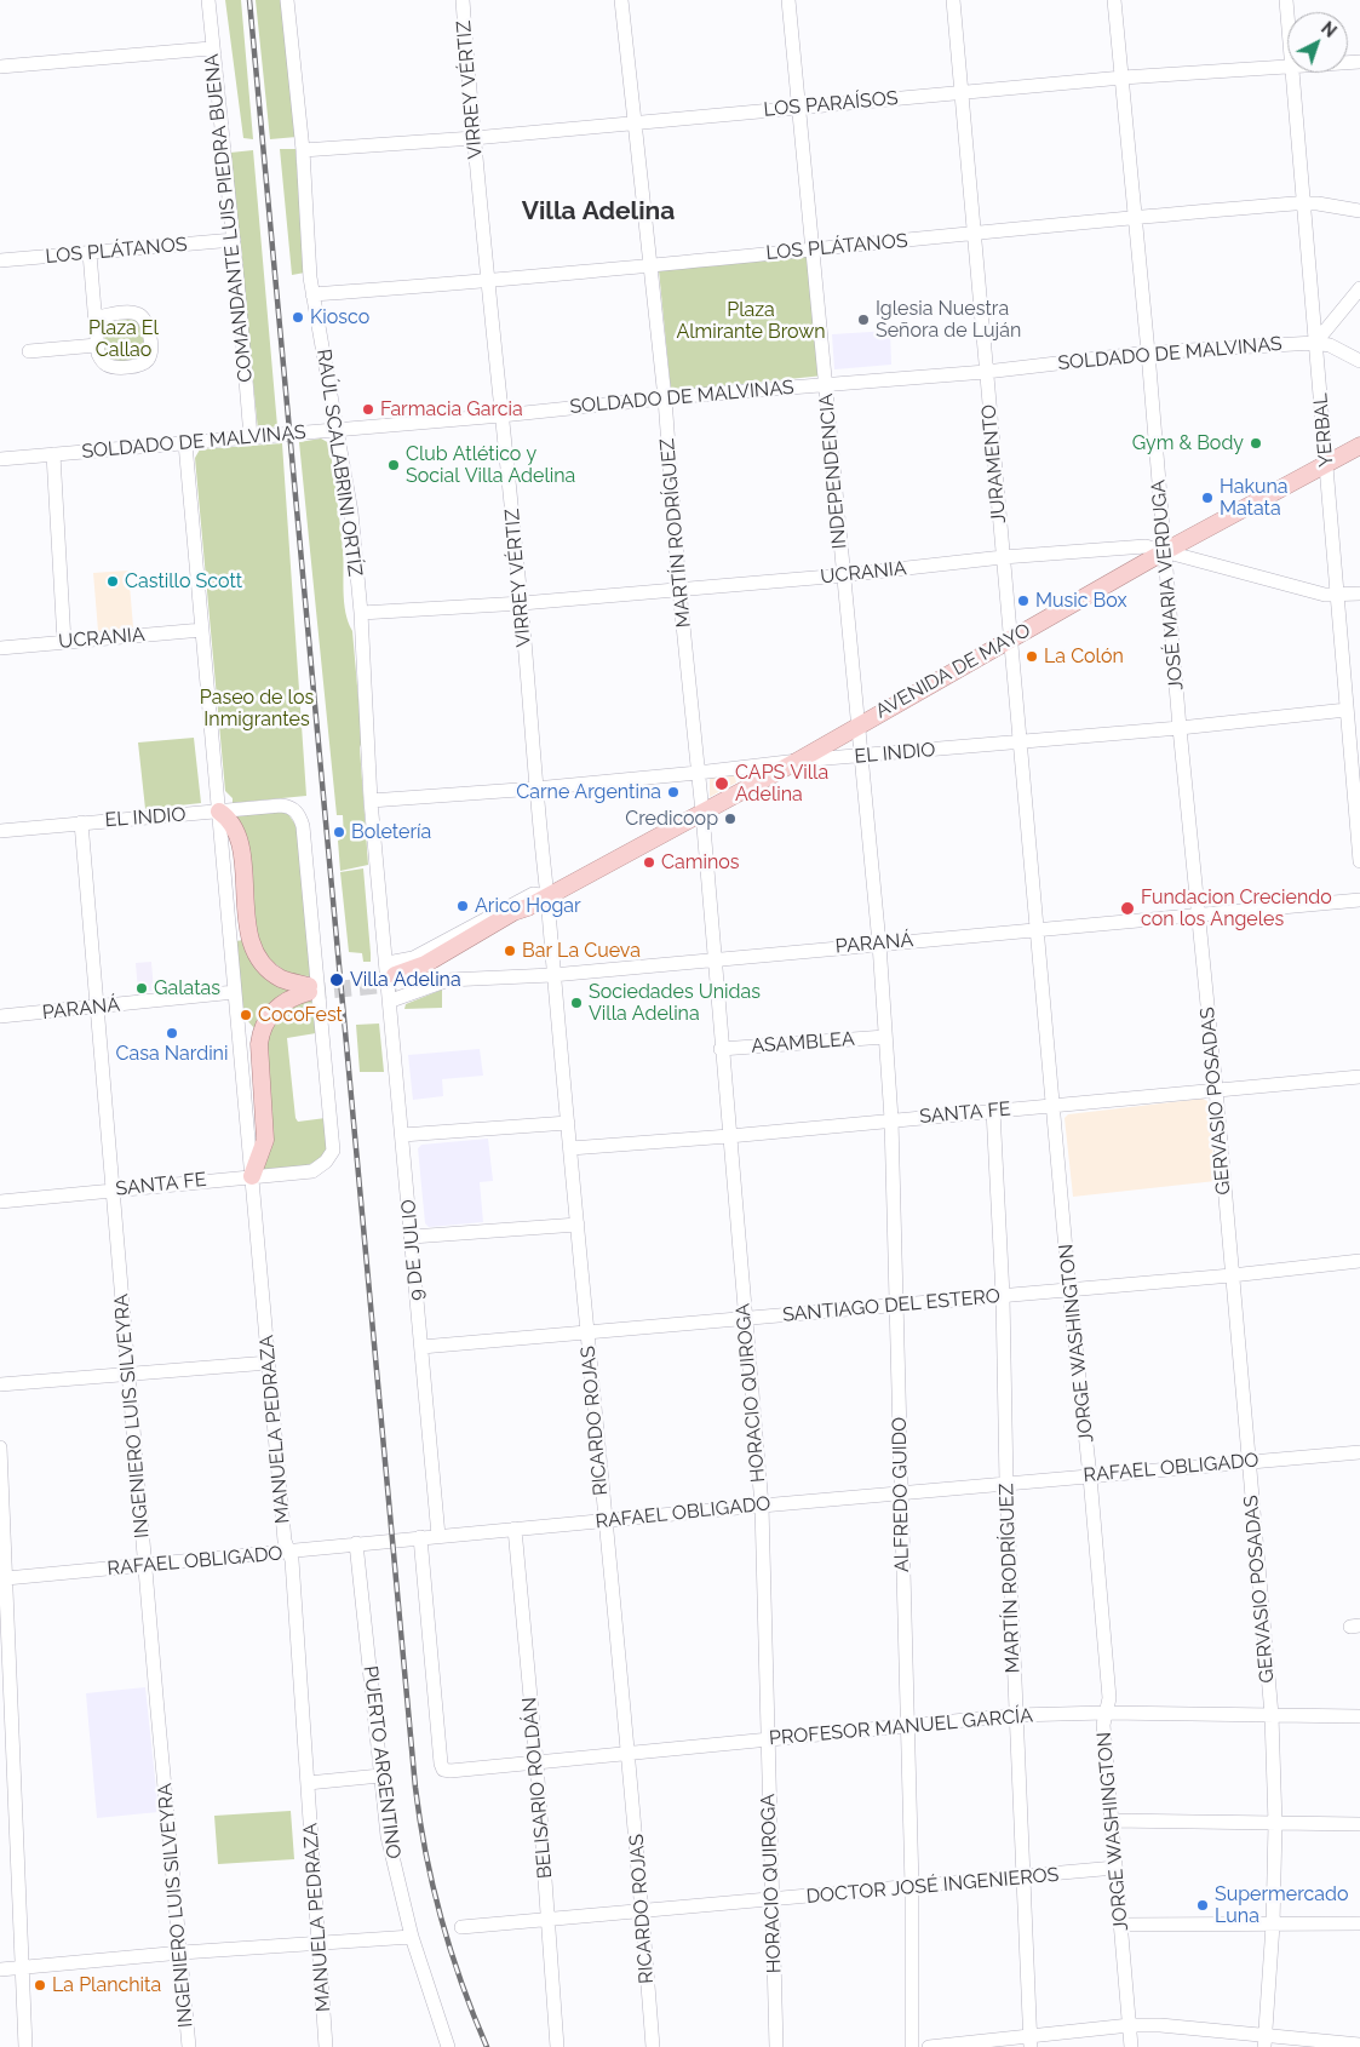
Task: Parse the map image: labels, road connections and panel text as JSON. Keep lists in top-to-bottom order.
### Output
{
  "streets": {
    "main road": ["AVENIDA DE MAYO"],
    "street": [
      "VIRREY VÉRTIZ",
      "LOS PARAÍSOS",
      "COMANDANTE LUIS PIEDRA BUENA",
      "LOS PLÁTANOS",
      "SOLDADO DE MALVINAS",
      "YERBAL",
      "RAÚL SCALABRINI ORTÍZ",
      "JURAMENTO",
      "INDEPENDENCIA",
      "MARTÍN RODRÍGUEZ",
      "UCRANIA",
      "JOSÉ MARIA VERDUGA",
      "EL INDIO",
      "PARANÁ",
      "ASAMBLEA",
      "GERVASIO POSADAS",
      "SANTA FE",
      "9 DE JULIO",
      "SANTIAGO DEL ESTERO",
      "JORGE WASHINGTON",
      "HORACIO QUIROGA",
      "INGENIERO LUIS SILVEYRA",
      "RICARDO ROJAS",
      "MANUELA PEDRAZA",
      "RAFAEL OBLIGADO",
      "ALFREDO GUIDO",
      "PROFESOR MANUEL GARCÍA",
      "PUERTO ARGENTINO",
      "BELISARIO ROLDÁN",
      "DOCTOR JOSÉ INGENIEROS"
    ]
  },
  "crossings": [
    ["VIRREY VÉRTIZ", "LOS PARAÍSOS"],
    ["VIRREY VÉRTIZ", "LOS PLÁTANOS"],
    ["VIRREY VÉRTIZ", "SOLDADO DE MALVINAS"],
    ["VIRREY VÉRTIZ", "UCRANIA"],
    ["VIRREY VÉRTIZ", "AVENIDA DE MAYO"],
    ["VIRREY VÉRTIZ", "EL INDIO"],
    ["VIRREY VÉRTIZ", "PARANÁ"],
    ["VIRREY VÉRTIZ", "RICARDO ROJAS"],
    ["LOS PARAÍSOS", "RAÚL SCALABRINI ORTÍZ"],
    ["LOS PARAÍSOS", "JURAMENTO"],
    ["LOS PARAÍSOS", "INDEPENDENCIA"],
    ["LOS PARAÍSOS", "MARTÍN RODRÍGUEZ"],
    ["LOS PARAÍSOS", "JOSÉ MARIA VERDUGA"],
    ["COMANDANTE LUIS PIEDRA BUENA", "LOS PLÁTANOS"],
    ["COMANDANTE LUIS PIEDRA BUENA", "SOLDADO DE MALVINAS"],
    ["LOS PLÁTANOS", "YERBAL"],
    ["LOS PLÁTANOS", "RAÚL SCALABRINI ORTÍZ"],
    ["LOS PLÁTANOS", "JURAMENTO"],
    ["LOS PLÁTANOS", "INDEPENDENCIA"],
    ["LOS PLÁTANOS", "MARTÍN RODRÍGUEZ"],
    ["LOS PLÁTANOS", "JOSÉ MARIA VERDUGA"],
    ["SOLDADO DE MALVINAS", "YERBAL"],
    ["SOLDADO DE MALVINAS", "RAÚL SCALABRINI ORTÍZ"],
    ["SOLDADO DE MALVINAS", "JURAMENTO"],
    ["SOLDADO DE MALVINAS", "INDEPENDENCIA"],
    ["SOLDADO DE MALVINAS", "MARTÍN RODRÍGUEZ"],
    ["SOLDADO DE MALVINAS", "JOSÉ MARIA VERDUGA"],
    ["YERBAL", "UCRANIA"],
    ["YERBAL", "AVENIDA DE MAYO"],
    ["YERBAL", "EL INDIO"],
    ["RAÚL SCALABRINI ORTÍZ", "UCRANIA"],
    ["RAÚL SCALABRINI ORTÍZ", "AVENIDA DE MAYO"],
    ["RAÚL SCALABRINI ORTÍZ", "EL INDIO"],
    ["RAÚL SCALABRINI ORTÍZ", "9 DE JULIO"],
    ["JURAMENTO", "UCRANIA"],
    ["JURAMENTO", "AVENIDA DE MAYO"],
    ["JURAMENTO", "EL INDIO"],
    ["JURAMENTO", "PARANÁ"],
    ["JURAMENTO", "JORGE WASHINGTON"],
    ["INDEPENDENCIA", "UCRANIA"],
    ["INDEPENDENCIA", "AVENIDA DE MAYO"],
    ["INDEPENDENCIA", "EL INDIO"],
    ["INDEPENDENCIA", "PARANÁ"],
    ["INDEPENDENCIA", "ALFREDO GUIDO"],
    ["MARTÍN RODRÍGUEZ", "UCRANIA"],
    ["MARTÍN RODRÍGUEZ", "AVENIDA DE MAYO"],
    ["MARTÍN RODRÍGUEZ", "EL INDIO"],
    ["MARTÍN RODRÍGUEZ", "PARANÁ"],
    ["MARTÍN RODRÍGUEZ", "SANTA FE"],
    ["MARTÍN RODRÍGUEZ", "SANTIAGO DEL ESTERO"],
    ["MARTÍN RODRÍGUEZ", "HORACIO QUIROGA"],
    ["MARTÍN RODRÍGUEZ", "RAFAEL OBLIGADO"],
    ["MARTÍN RODRÍGUEZ", "PROFESOR MANUEL GARCÍA"],
    ["MARTÍN RODRÍGUEZ", "DOCTOR JOSÉ INGENIEROS"],
    ["UCRANIA", "JOSÉ MARIA VERDUGA"],
    ["UCRANIA", "AVENIDA DE MAYO"],
    ["JOSÉ MARIA VERDUGA", "AVENIDA DE MAYO"],
    ["JOSÉ MARIA VERDUGA", "EL INDIO"],
    ["JOSÉ MARIA VERDUGA", "PARANÁ"],
    ["JOSÉ MARIA VERDUGA", "GERVASIO POSADAS"],
    ["AVENIDA DE MAYO", "EL INDIO"],
    ["AVENIDA DE MAYO", "9 DE JULIO"],
    ["EL INDIO", "SANTA FE"],
    ["EL INDIO", "INGENIERO LUIS SILVEYRA"],
    ["PARANÁ", "GERVASIO POSADAS"],
    ["PARANÁ", "9 DE JULIO"],
    ["PARANÁ", "JORGE WASHINGTON"],
    ["PARANÁ", "HORACIO QUIROGA"],
    ["PARANÁ", "INGENIERO LUIS SILVEYRA"],
    ["PARANÁ", "RICARDO ROJAS"],
    ["PARANÁ", "MANUELA PEDRAZA"],
    ["PARANÁ", "ALFREDO GUIDO"],
    ["ASAMBLEA", "HORACIO QUIROGA"],
    ["ASAMBLEA", "ALFREDO GUIDO"],
    ["GERVASIO POSADAS", "SANTA FE"],
    ["GERVASIO POSADAS", "SANTIAGO DEL ESTERO"],
    ["GERVASIO POSADAS", "RAFAEL OBLIGADO"],
    ["GERVASIO POSADAS", "PROFESOR MANUEL GARCÍA"],
    ["SANTA FE", "JORGE WASHINGTON"],
    ["SANTA FE", "HORACIO QUIROGA"],
    ["SANTA FE", "INGENIERO LUIS SILVEYRA"],
    ["SANTA FE", "RICARDO ROJAS"],
    ["SANTA FE", "MANUELA PEDRAZA"],
    ["SANTA FE", "ALFREDO GUIDO"],
    ["9 DE JULIO", "SANTIAGO DEL ESTERO"],
    ["9 DE JULIO", "RAFAEL OBLIGADO"],
    ["SANTIAGO DEL ESTERO", "JORGE WASHINGTON"],
    ["SANTIAGO DEL ESTERO", "HORACIO QUIROGA"],
    ["SANTIAGO DEL ESTERO", "RICARDO ROJAS"],
    ["SANTIAGO DEL ESTERO", "ALFREDO GUIDO"],
    ["JORGE WASHINGTON", "RAFAEL OBLIGADO"],
    ["JORGE WASHINGTON", "PROFESOR MANUEL GARCÍA"],
    ["JORGE WASHINGTON", "DOCTOR JOSÉ INGENIEROS"],
    ["HORACIO QUIROGA", "RAFAEL OBLIGADO"],
    ["HORACIO QUIROGA", "PROFESOR MANUEL GARCÍA"],
    ["HORACIO QUIROGA", "DOCTOR JOSÉ INGENIEROS"],
    ["INGENIERO LUIS SILVEYRA", "RAFAEL OBLIGADO"],
    ["RICARDO ROJAS", "RAFAEL OBLIGADO"],
    ["RICARDO ROJAS", "PROFESOR MANUEL GARCÍA"],
    ["RICARDO ROJAS", "DOCTOR JOSÉ INGENIEROS"],
    ["MANUELA PEDRAZA", "RAFAEL OBLIGADO"],
    ["RAFAEL OBLIGADO", "ALFREDO GUIDO"],
    ["RAFAEL OBLIGADO", "PROFESOR MANUEL GARCÍA"],
    ["RAFAEL OBLIGADO", "PUERTO ARGENTINO"],
    ["RAFAEL OBLIGADO", "BELISARIO ROLDÁN"],
    ["ALFREDO GUIDO", "PROFESOR MANUEL GARCÍA"],
    ["ALFREDO GUIDO", "DOCTOR JOSÉ INGENIEROS"],
    ["PROFESOR MANUEL GARCÍA", "BELISARIO ROLDÁN"],
    ["BELISARIO ROLDÁN", "DOCTOR JOSÉ INGENIEROS"]
  ],
  "districts": ["Villa Adelina"],
  "parks": ["Plaza Almirante Brown", "Plaza El Callao", "Paseo de los Inmigrantes"],
  "places": [
    "Kiosco",
    "Iglesia Nuestra Señora de Luján",
    "Farmacia Garcia",
    "Gym & Body",
    "Club Atlético y Social Villa Adelina",
    "Hakuna Matata",
    "Castillo Scott",
    "Music Box",
    "La Colón",
    "CAPS Villa Adelina",
    "Carne Argentina",
    "Credicoop",
    "Boletería",
    "Caminos",
    "Arico Hogar",
    "Fundacion Creciendo con los Angeles",
    "Bar La Cueva",
    "Villa Adelina",
    "Galatas",
    "Sociedades Unidas Villa Adelina",
    "CocoFest",
    "Casa Nardini",
    "Supermercado Luna",
    "La Planchita"
  ],
  "north": "top right"
}
